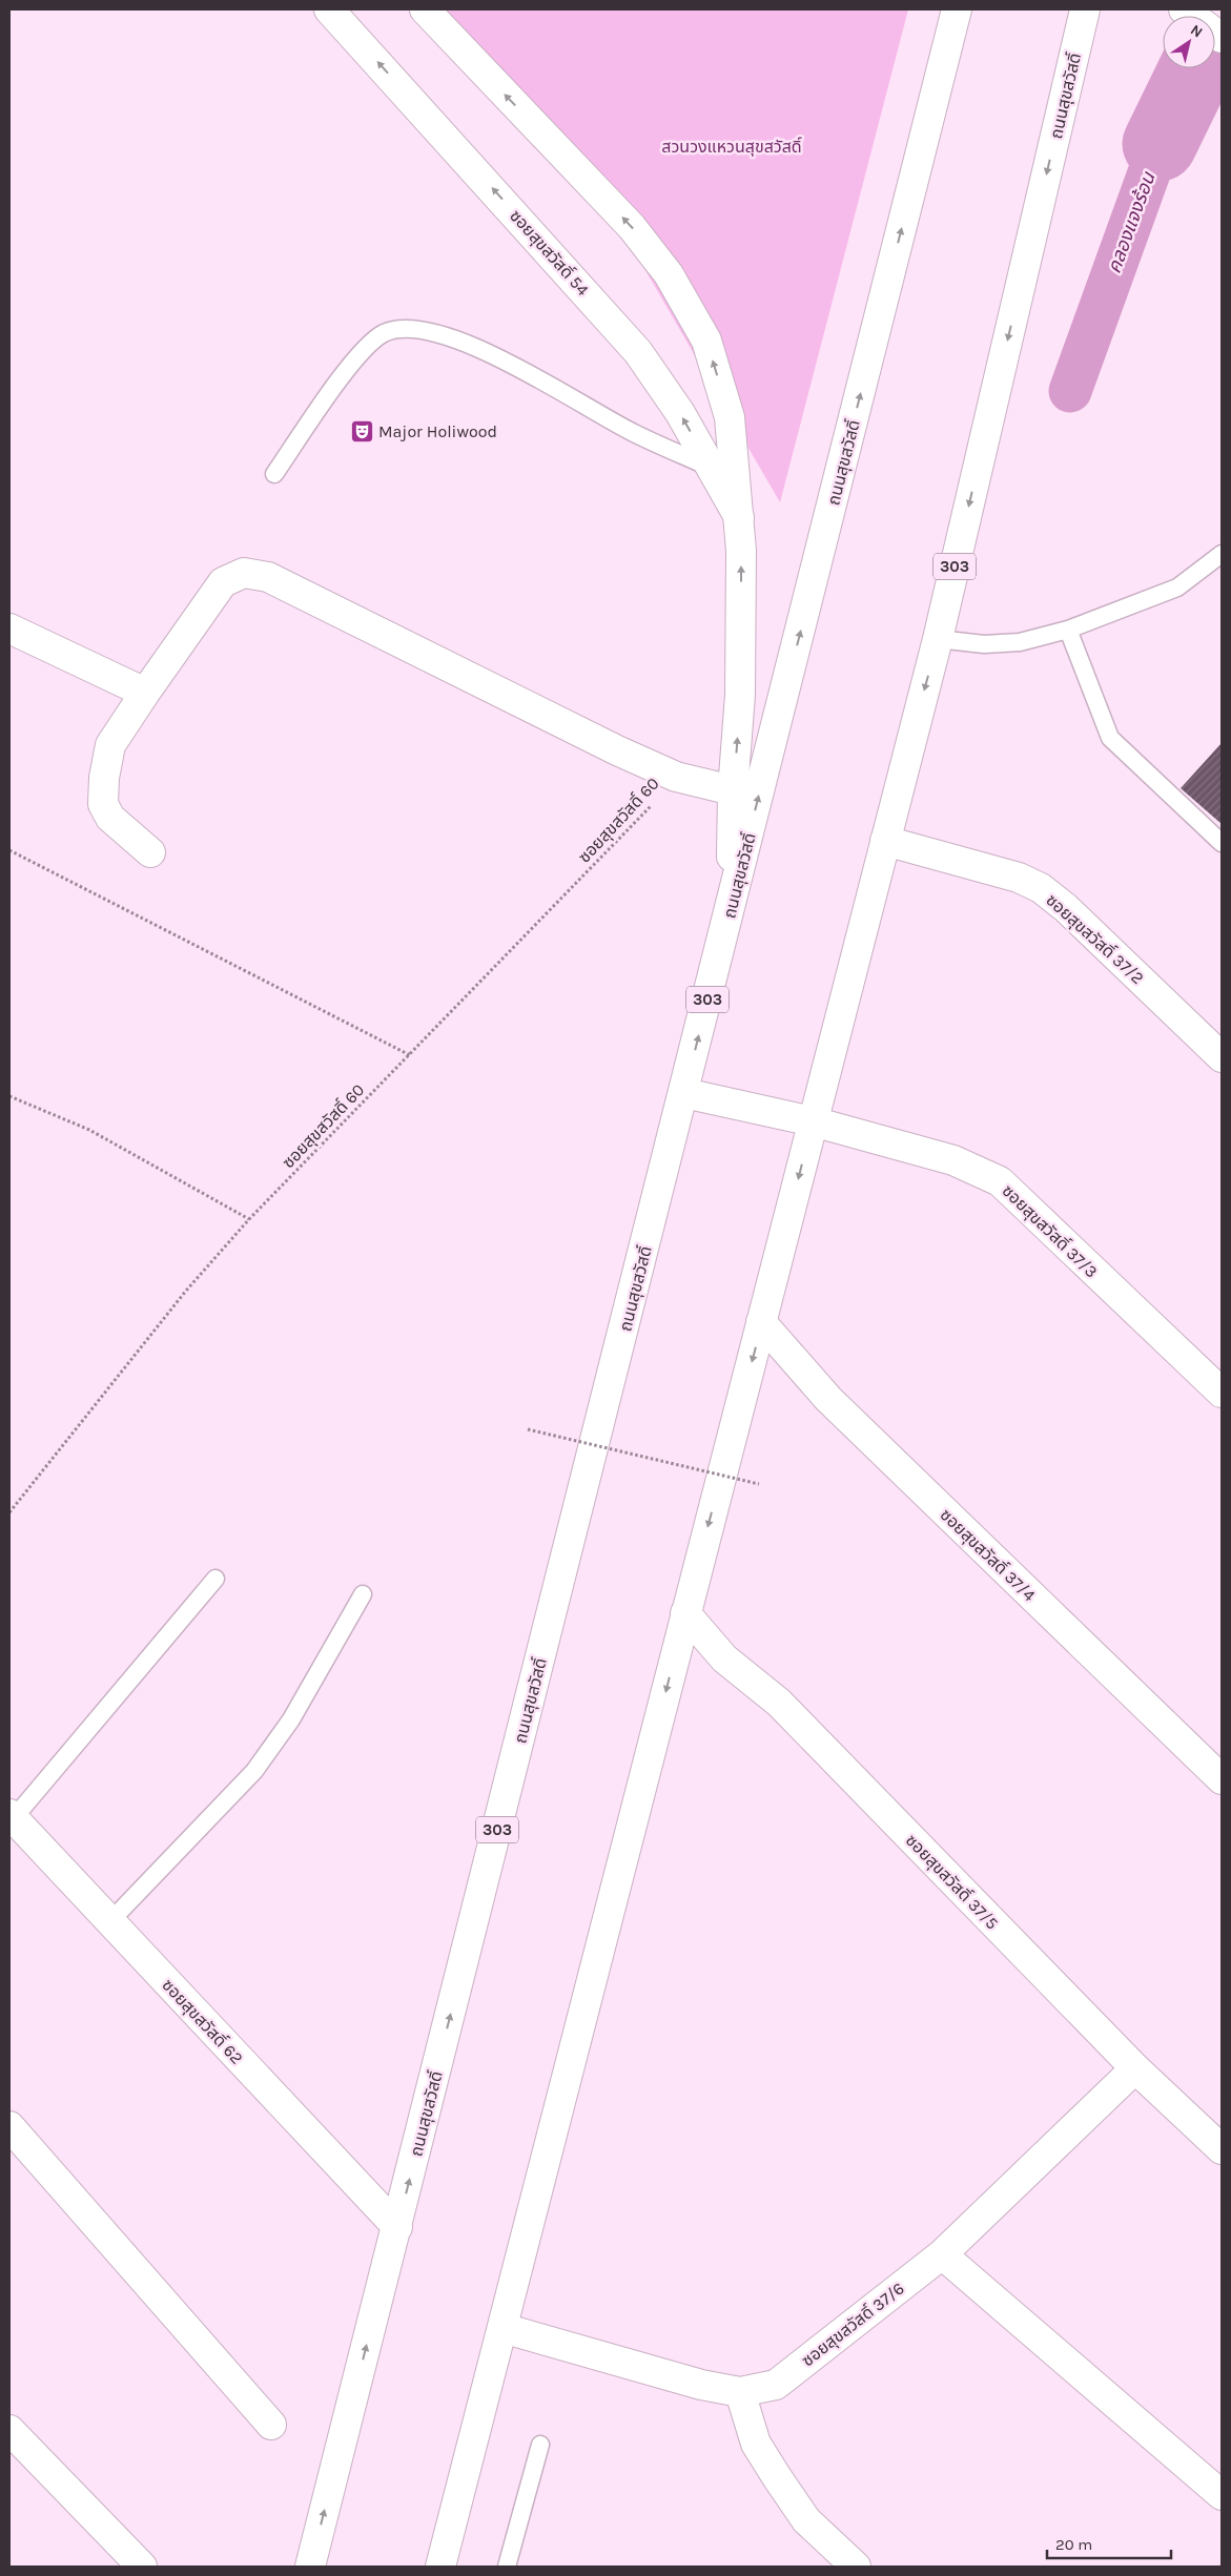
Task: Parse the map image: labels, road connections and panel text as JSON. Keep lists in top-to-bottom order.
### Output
{
  "streets": {
    "street": [
      "ถนนสุขสวัสดิ์",
      "ซอยสุขสวัสดิ์ 54",
      "303",
      "ซอยสุขสวัสดิ์ 37/2",
      "ซอยสุขสวัสดิ์ 37/3",
      "ซอยสุขสวัสดิ์ 37/4",
      "ซอยสุขสวัสดิ์ 37/5",
      "ซอยสุขสวัสดิ์ 62",
      "ซอยสุขสวัสดิ์ 37/6"
    ],
    "path": ["ซอยสุขสวัสดิ์ 60"]
  },
  "crossings": [
    ["ถนนสุขสวัสดิ์", "ซอยสุขสวัสดิ์ 37/2"],
    ["ถนนสุขสวัสดิ์", "ซอยสุขสวัสดิ์ 37/3"],
    ["ถนนสุขสวัสดิ์", "ซอยสุขสวัสดิ์ 37/4"],
    ["ถนนสุขสวัสดิ์", "ซอยสุขสวัสดิ์ 37/5"],
    ["ถนนสุขสวัสดิ์", "ซอยสุขสวัสดิ์ 62"],
    ["ถนนสุขสวัสดิ์", "ซอยสุขสวัสดิ์ 37/6"],
    ["ซอยสุขสวัสดิ์ 37/5", "ซอยสุขสวัสดิ์ 37/6"]
  ],
  "water": ["คลองแจงร้อน"],
  "parks": ["สวนวงแหวนสุขสวัสดิ์"],
  "places": {
    "theatre": ["Major Holiwood"]
  },
  "scale_bar": "20 m",
  "north": "top right"
}
